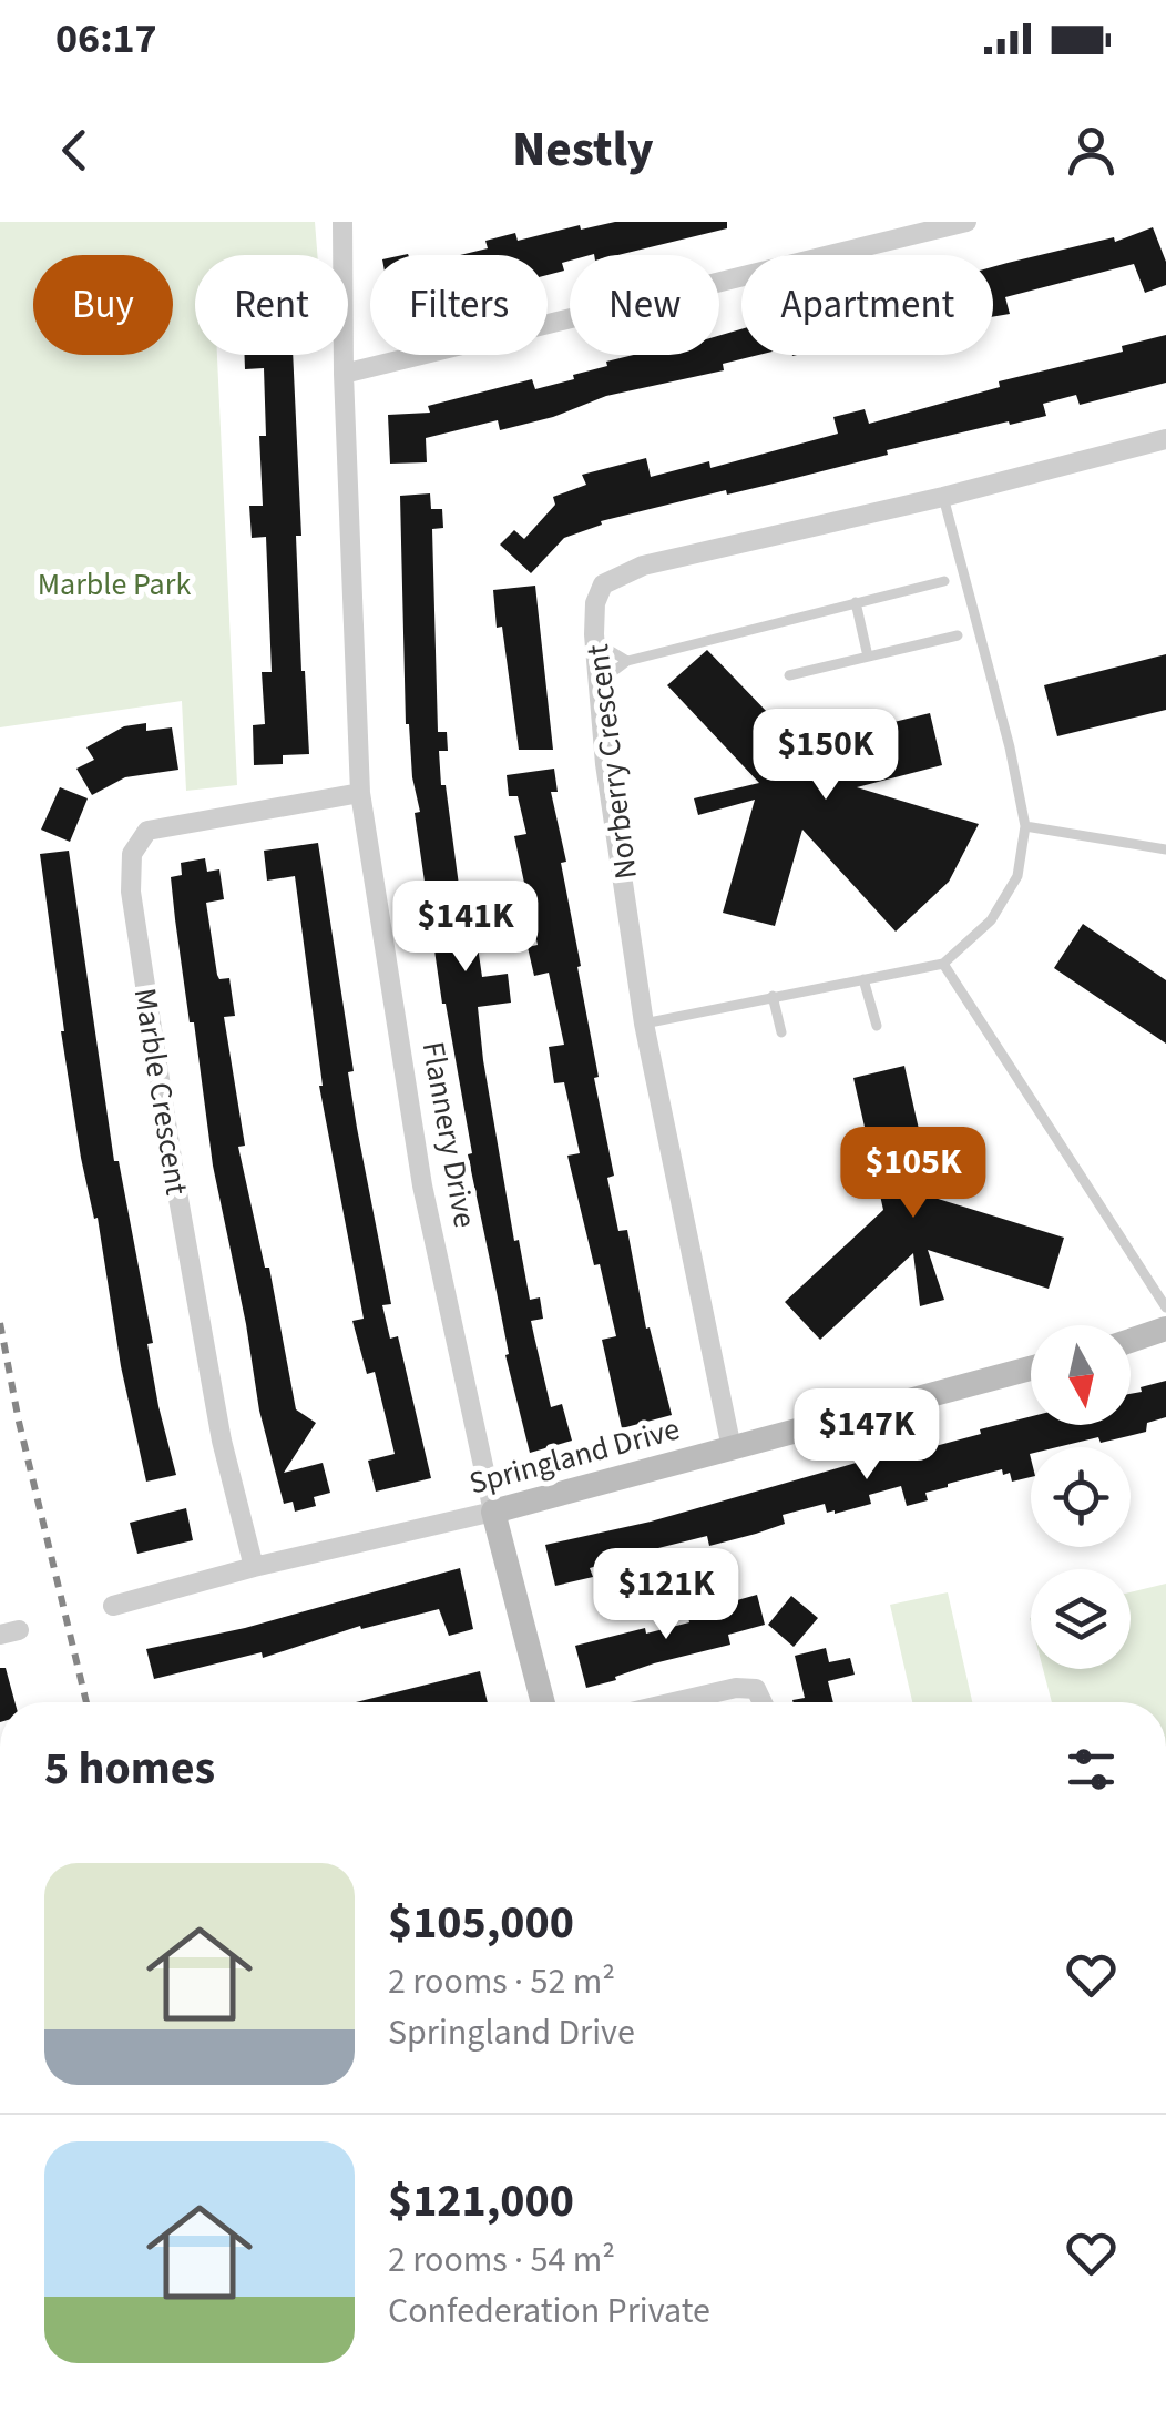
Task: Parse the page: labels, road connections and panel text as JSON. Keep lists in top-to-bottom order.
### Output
{
  "streets": {
    "street": [
      "Norberry Crescent",
      "Marble Crescent",
      "Flannery Drive",
      "Springland Drive"
    ]
  },
  "crossings": [
    ["Norberry Crescent", "Springland Drive"],
    ["Marble Crescent", "Flannery Drive"],
    ["Marble Crescent", "Springland Drive"],
    ["Flannery Drive", "Springland Drive"]
  ],
  "parks": ["Marble Park"],
  "north": "bottom",
  "page": {
    "status": "06:17",
    "header": "Nestly",
    "chip": [
      "Buy",
      "Rent",
      "Filters",
      "New",
      "Apartment"
    ],
    "price": [
      "$150K",
      "$141K",
      "$105K",
      "$147K",
      "$121K"
    ],
    "heading": "5 homes",
    "list": [
      {
        "name": "$105,000",
        "note": "2 rooms · 52 m² · Springland Drive"
      },
      {
        "name": "$121,000",
        "note": "2 rooms · 54 m² · Confederation Private"
      }
    ]
  }
}
